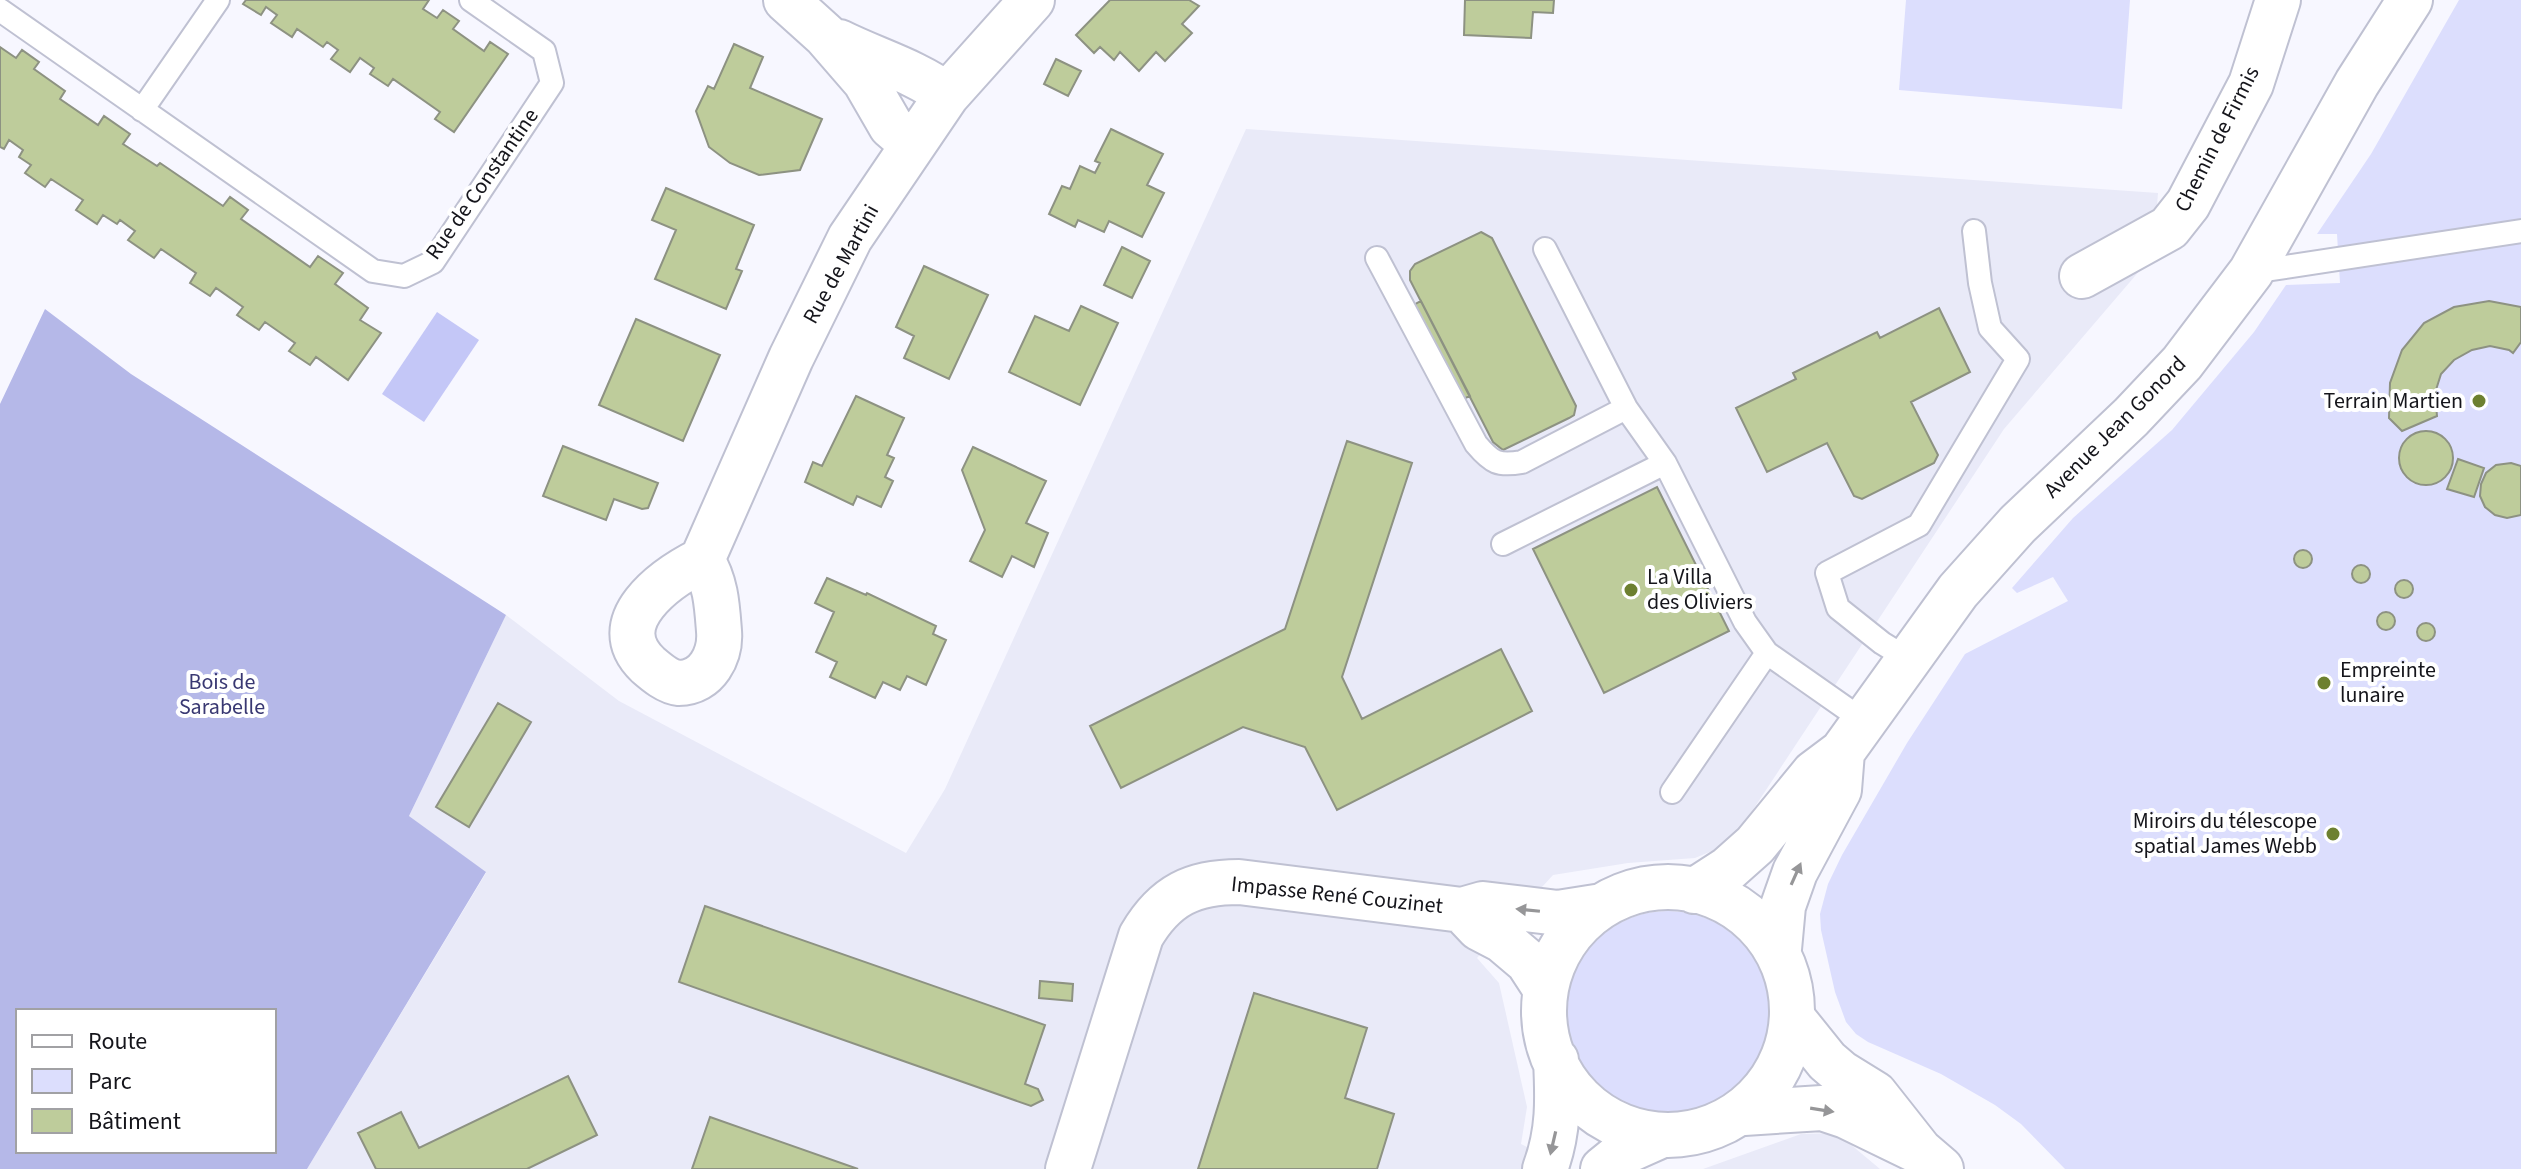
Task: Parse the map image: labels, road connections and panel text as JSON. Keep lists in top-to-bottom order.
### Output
{
  "streets": {
    "street": [
      "Chemin de Firmis",
      "Rue de Martini",
      "Avenue Jean Gonord",
      "Impasse René Couzinet"
    ],
    "lane": ["Rue de Constantine"]
  },
  "crossings": [
    ["Avenue Jean Gonord", "Impasse René Couzinet"]
  ],
  "parks": ["Bois de Sarabelle"],
  "places": [
    "Terrain Martien",
    "La Villa des Oliviers",
    "Empreinte lunaire",
    "Miroirs du télescope spatial James Webb"
  ],
  "legend": ["Route", "Parc", "Bâtiment"]
}
